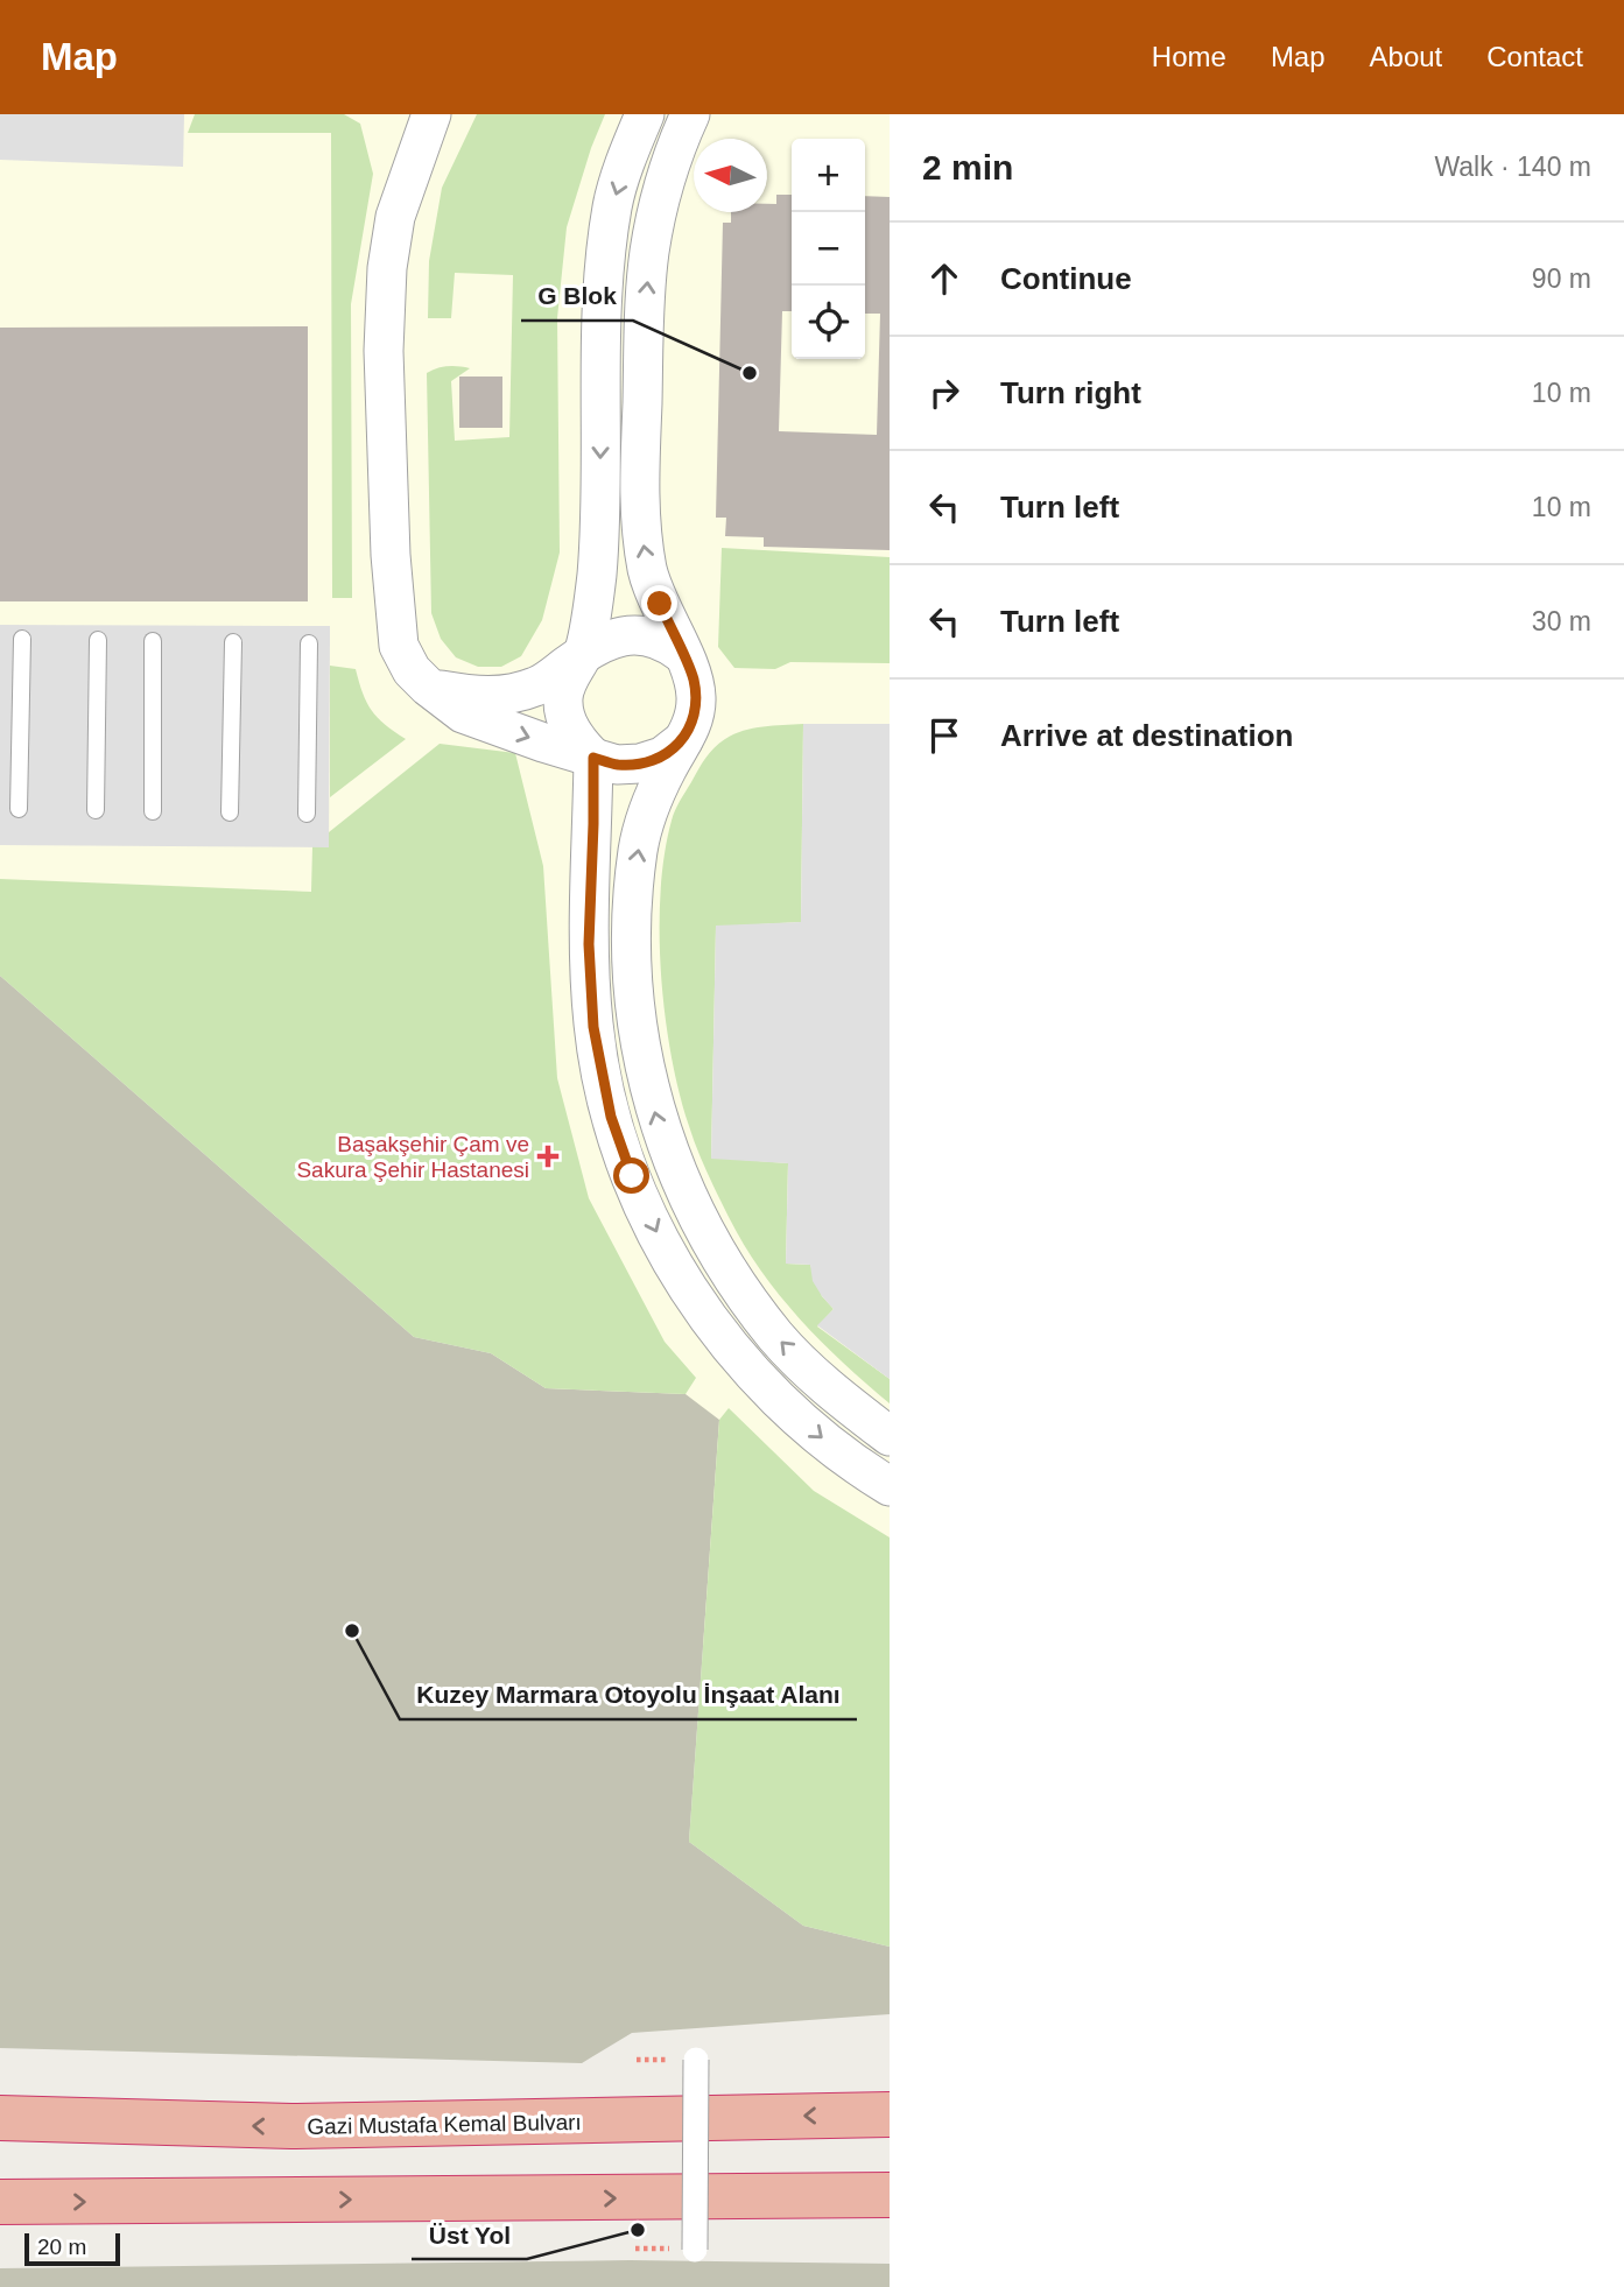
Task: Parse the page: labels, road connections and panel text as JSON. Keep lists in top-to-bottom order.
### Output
{
  "streets": {
    "highway": ["Gazi Mustafa Kemal Bulvarı"]
  },
  "places": {
    "other": ["G Blok", "Kuzey Marmara Otoyolu İnşaat Alanı", "Üst Yol"],
    "health": ["Başakşehir Çam ve Sakura Şehir Hastanesi"]
  },
  "scale_bar": "20 m",
  "north": "left",
  "page": {
    "header": "Map",
    "nav": [
      "Home",
      "Map",
      "About",
      "Contact"
    ],
    "heading": ["2 min", "Walk · 140 m"],
    "map_buttons": ["+", "−"],
    "list": [
      ["Continue", "90 m"],
      ["Turn right", "10 m"],
      ["Turn left", "10 m"],
      ["Turn left", "30 m"],
      "Arrive at destination"
    ],
    "scale": "20 m"
  }
}
